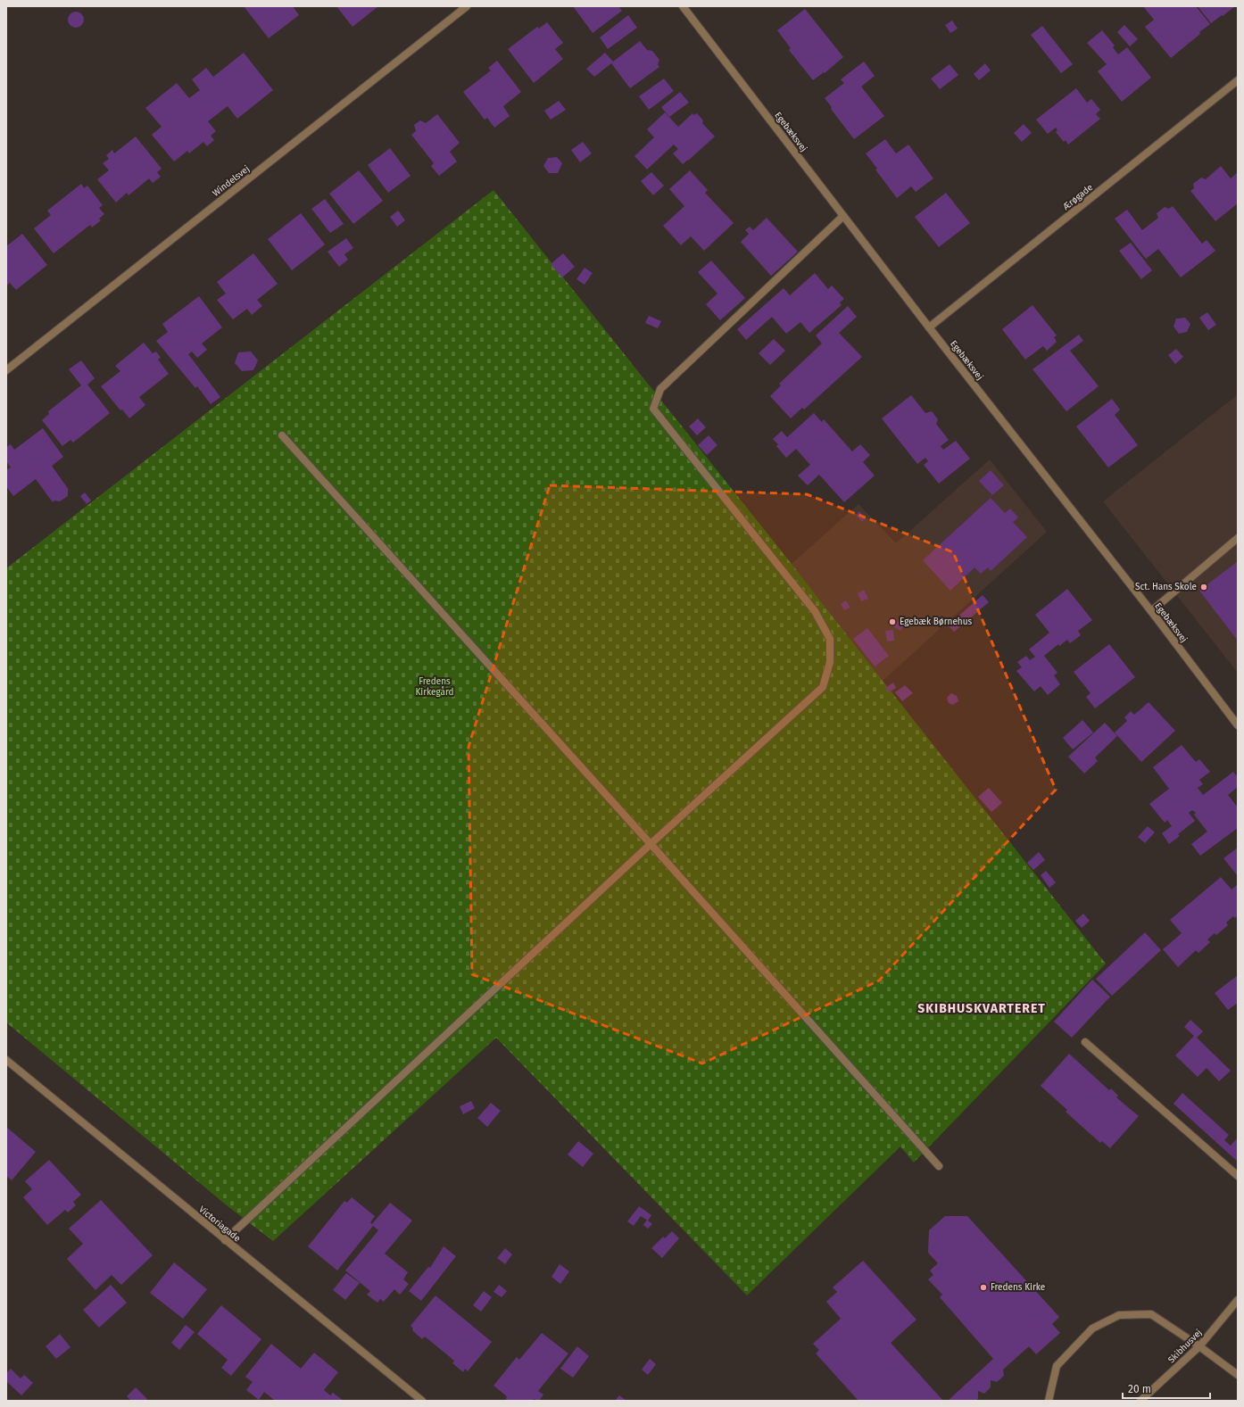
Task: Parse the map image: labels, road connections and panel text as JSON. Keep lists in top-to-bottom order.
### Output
{
  "streets": {
    "street": [
      "Egebæksvej",
      "Windelsvej",
      "Ærøgade",
      "Victoriagade",
      "Skibhusvej"
    ]
  },
  "crossings": [
    ["Egebæksvej", "Ærøgade"]
  ],
  "districts": ["SKIBHUSKVARTERET"],
  "parks": ["Fredens Kirkegård"],
  "places": ["Sct. Hans Skole", "Egebæk Børnehus", "Fredens Kirke"],
  "scale_bar": "20 m"
}
